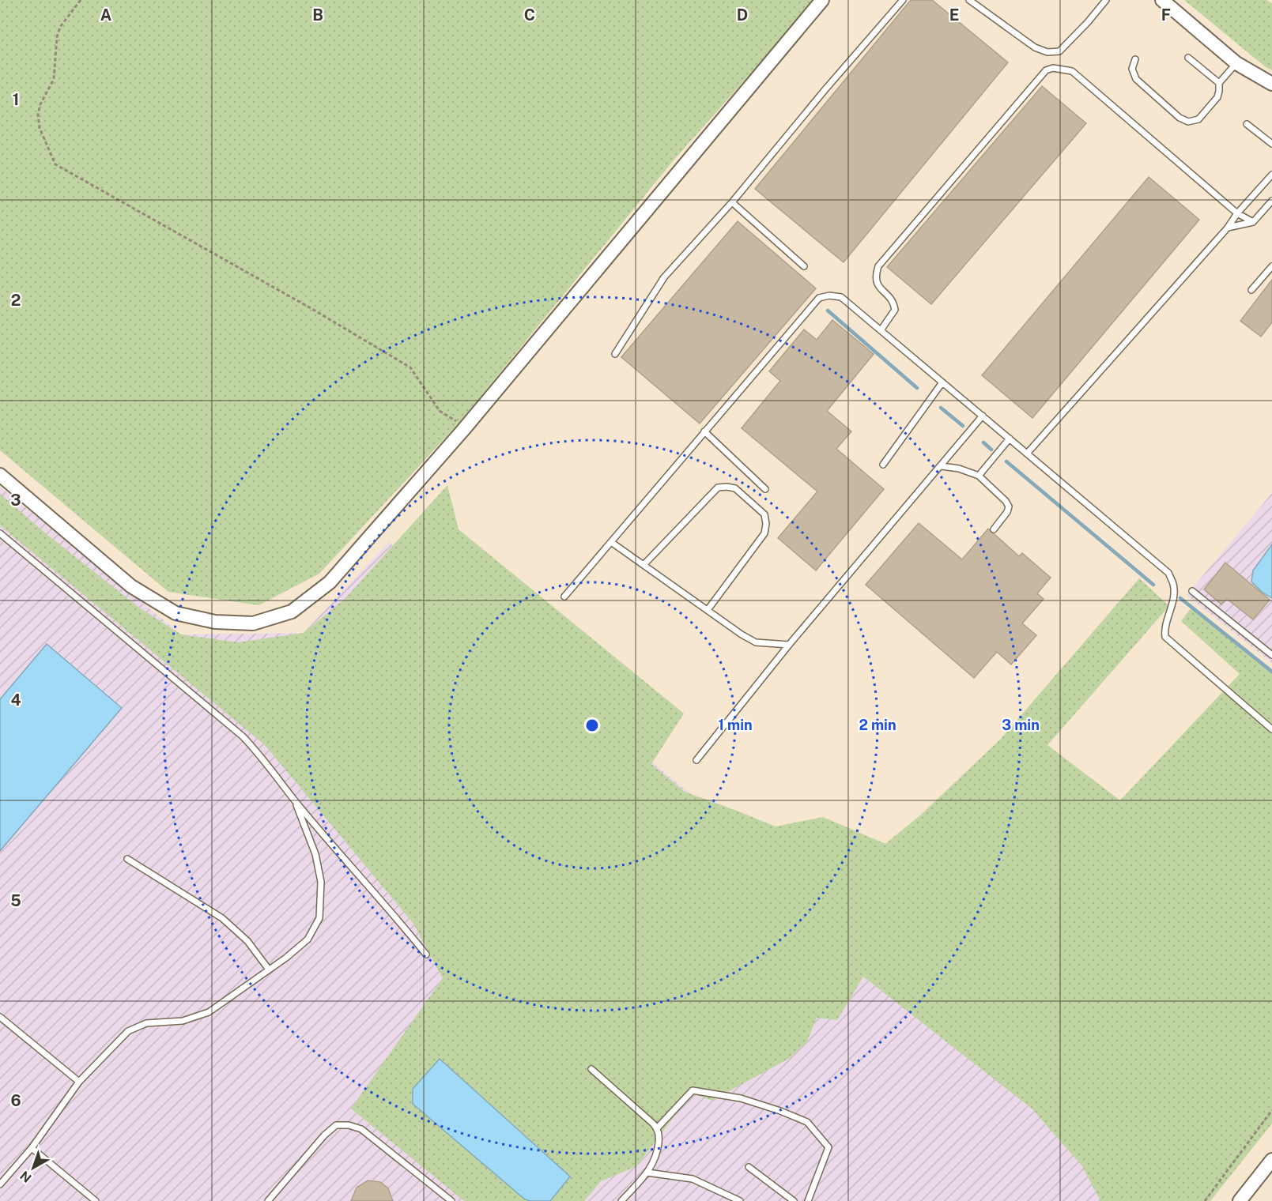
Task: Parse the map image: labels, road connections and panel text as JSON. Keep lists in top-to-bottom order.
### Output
{
  "north": "bottom left",
  "grid": {
    "columns": [
      "A",
      "B",
      "C",
      "D",
      "E",
      "F"
    ],
    "rows": [
      "1",
      "2",
      "3",
      "4",
      "5",
      "6"
    ]
  },
  "rings": ["1 min", "2 min", "3 min"]
}
